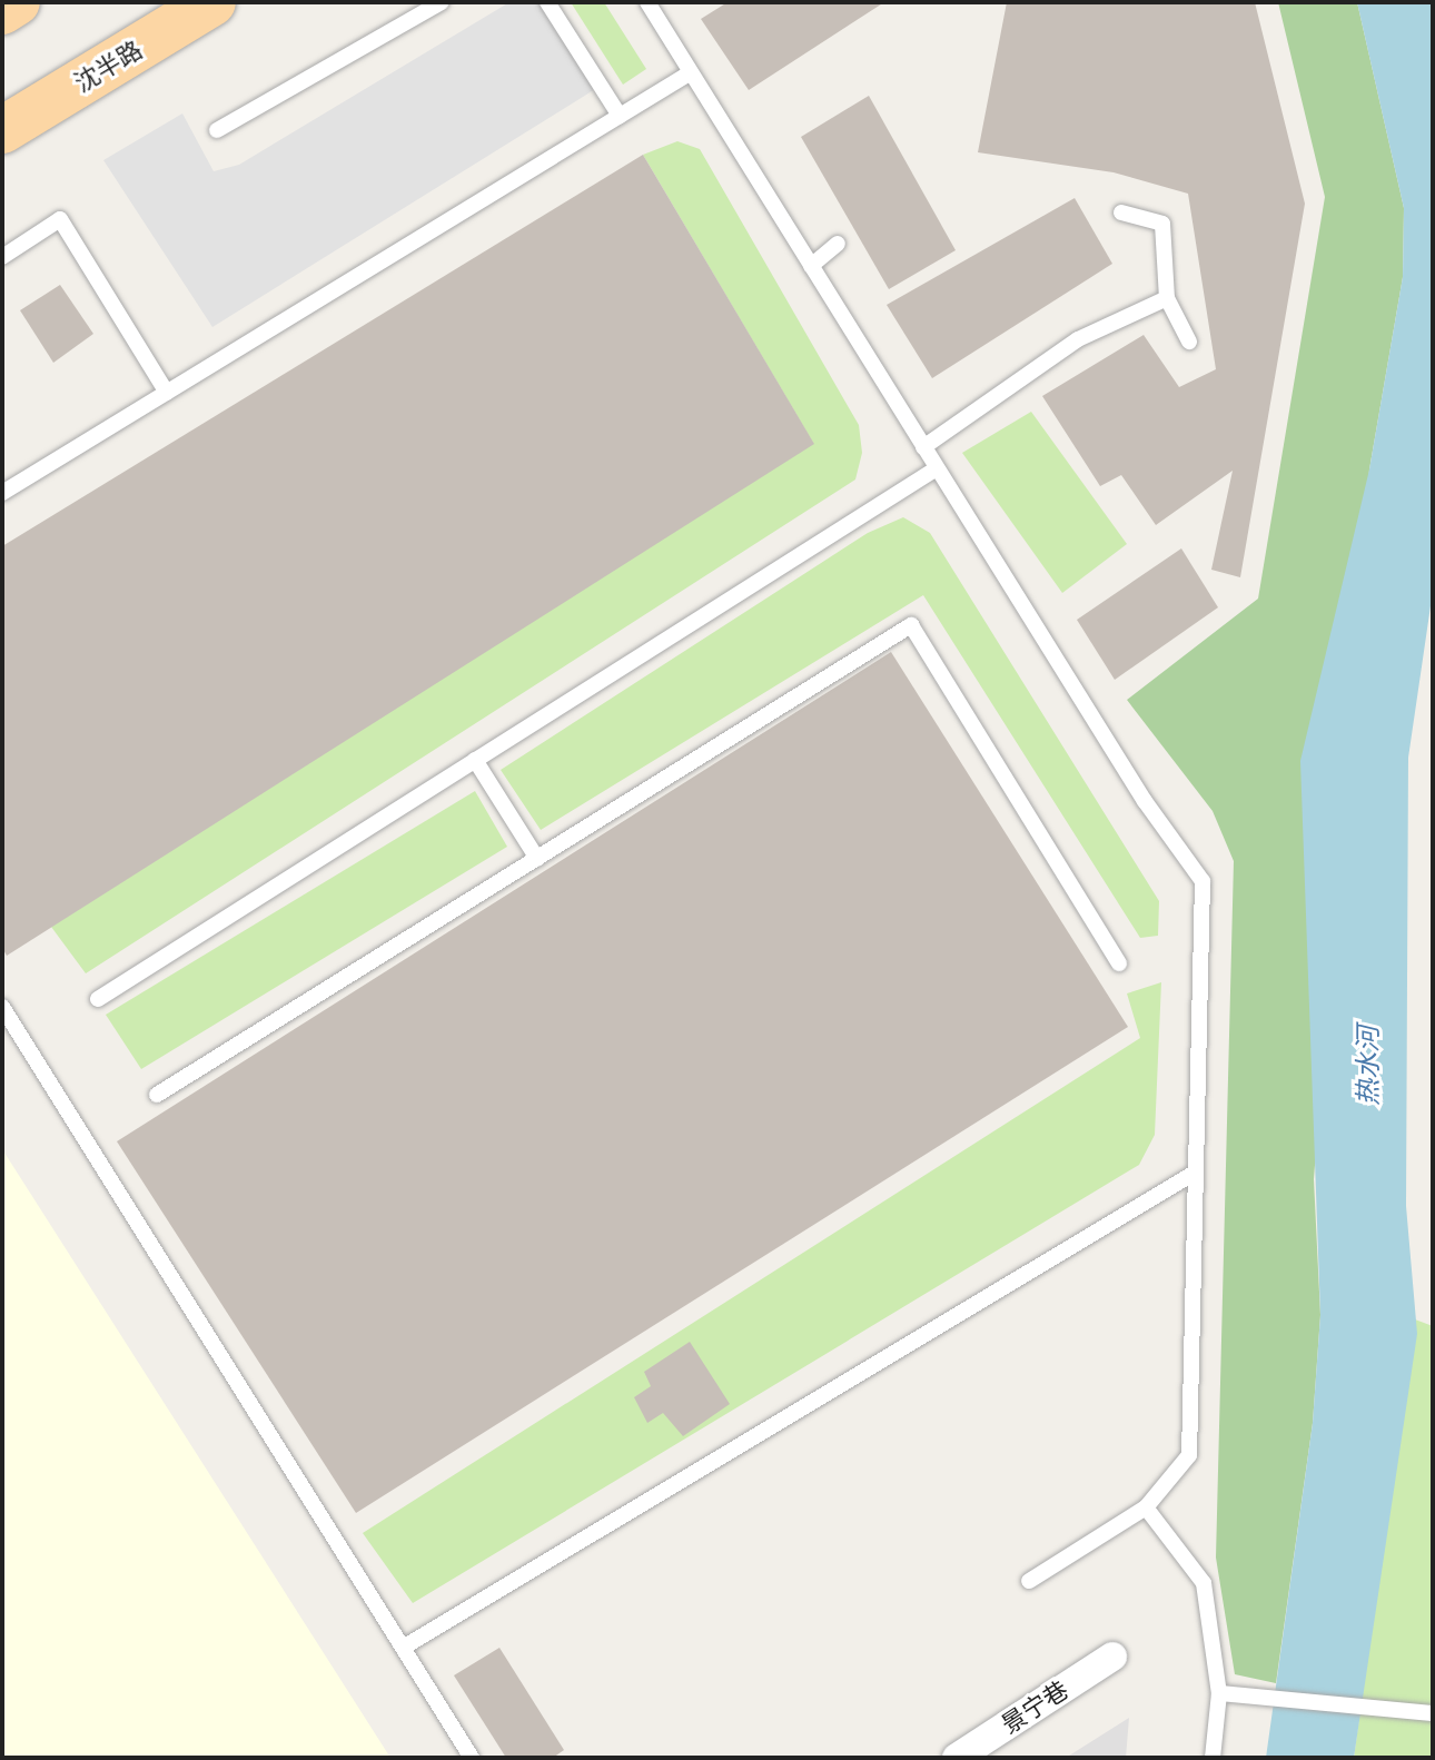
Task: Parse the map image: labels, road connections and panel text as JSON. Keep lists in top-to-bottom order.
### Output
{
  "streets": {
    "main road": ["沈半路"],
    "street": ["景宁巷"]
  },
  "water": ["热水河"]
}
